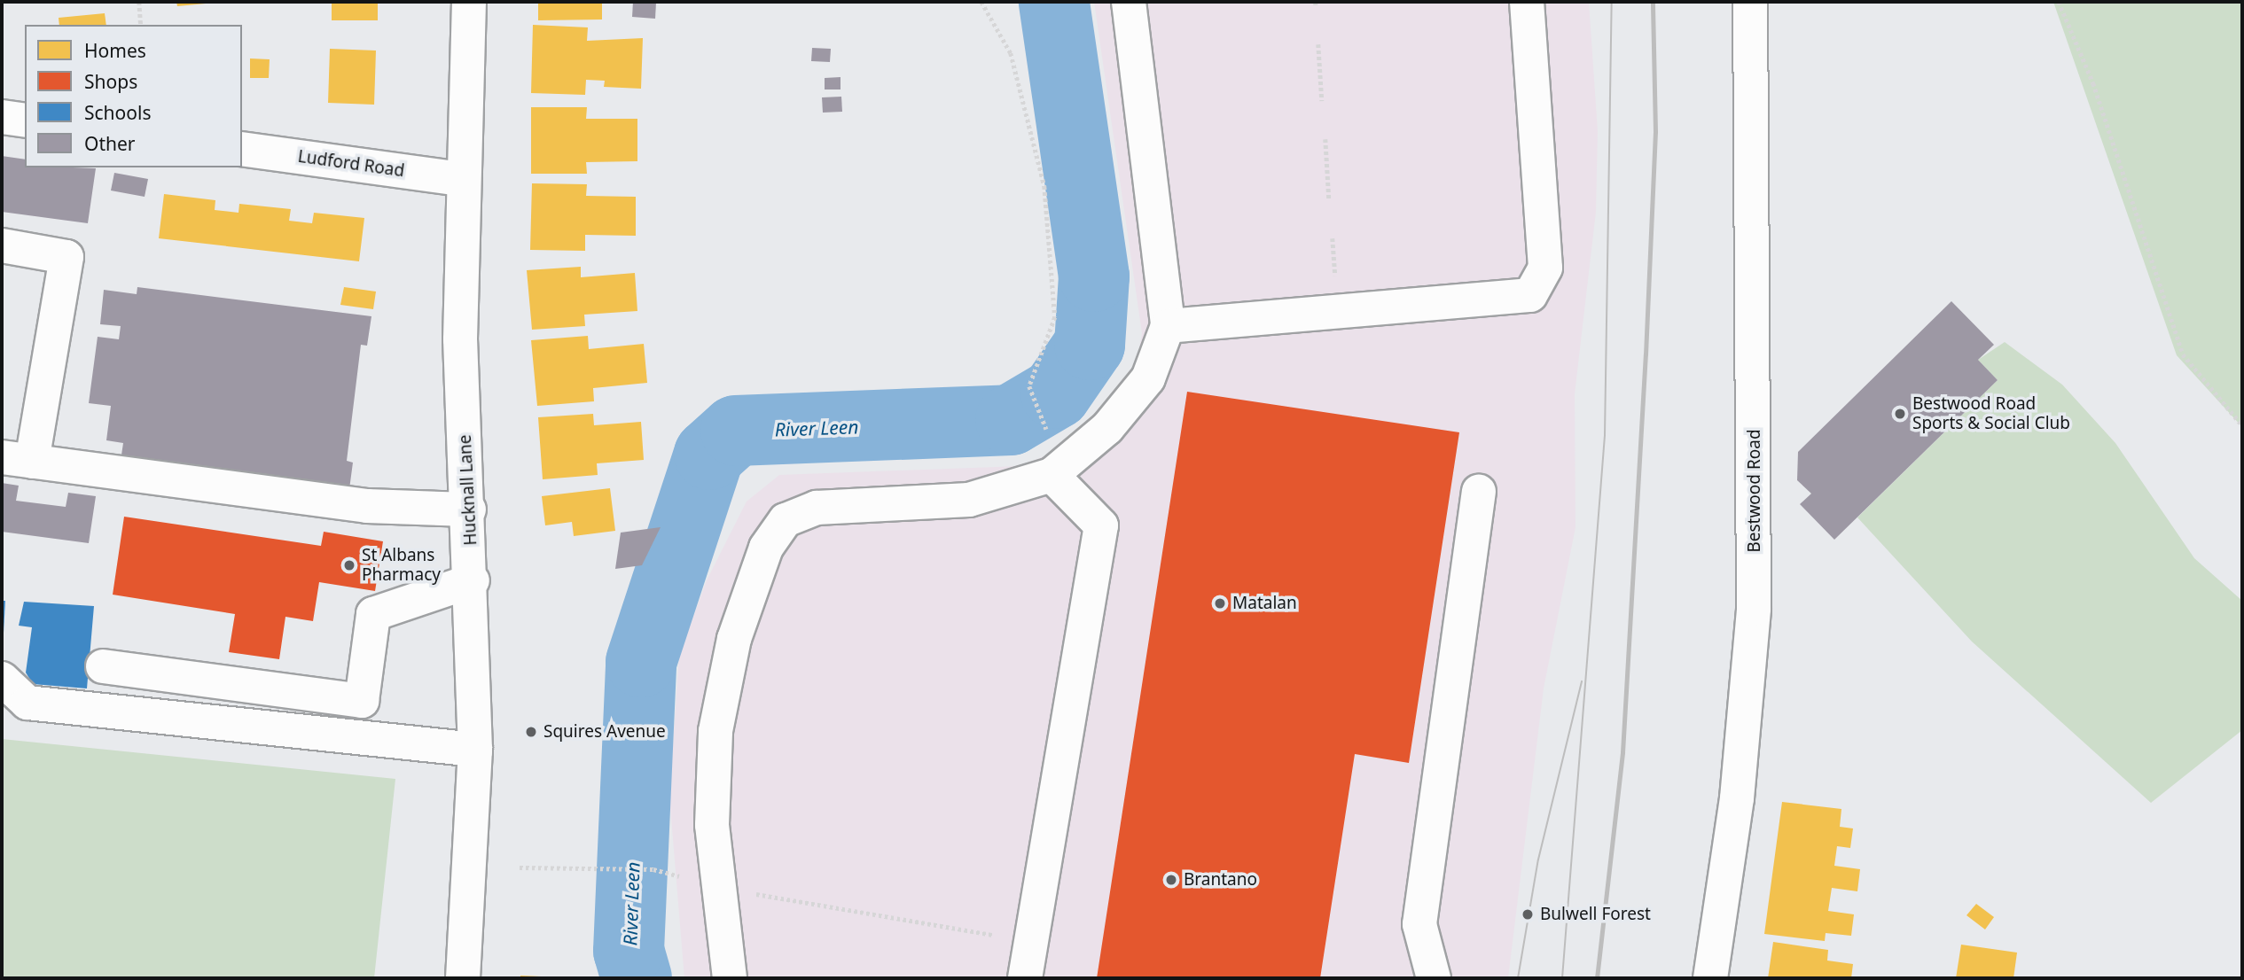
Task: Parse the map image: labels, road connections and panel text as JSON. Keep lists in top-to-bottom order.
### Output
{
  "streets": {
    "street": ["Ludford Road", "Hucknall Lane", "Bestwood Road"]
  },
  "crossings": [
    ["Ludford Road", "Hucknall Lane"]
  ],
  "water": ["River Leen"],
  "places": [
    "Bestwood Road Sports & Social Club",
    "St Albans Pharmacy",
    "Matalan",
    "Squires Avenue",
    "Brantano",
    "Bulwell Forest"
  ],
  "legend": [
    "Homes",
    "Shops",
    "Schools",
    "Other"
  ]
}
